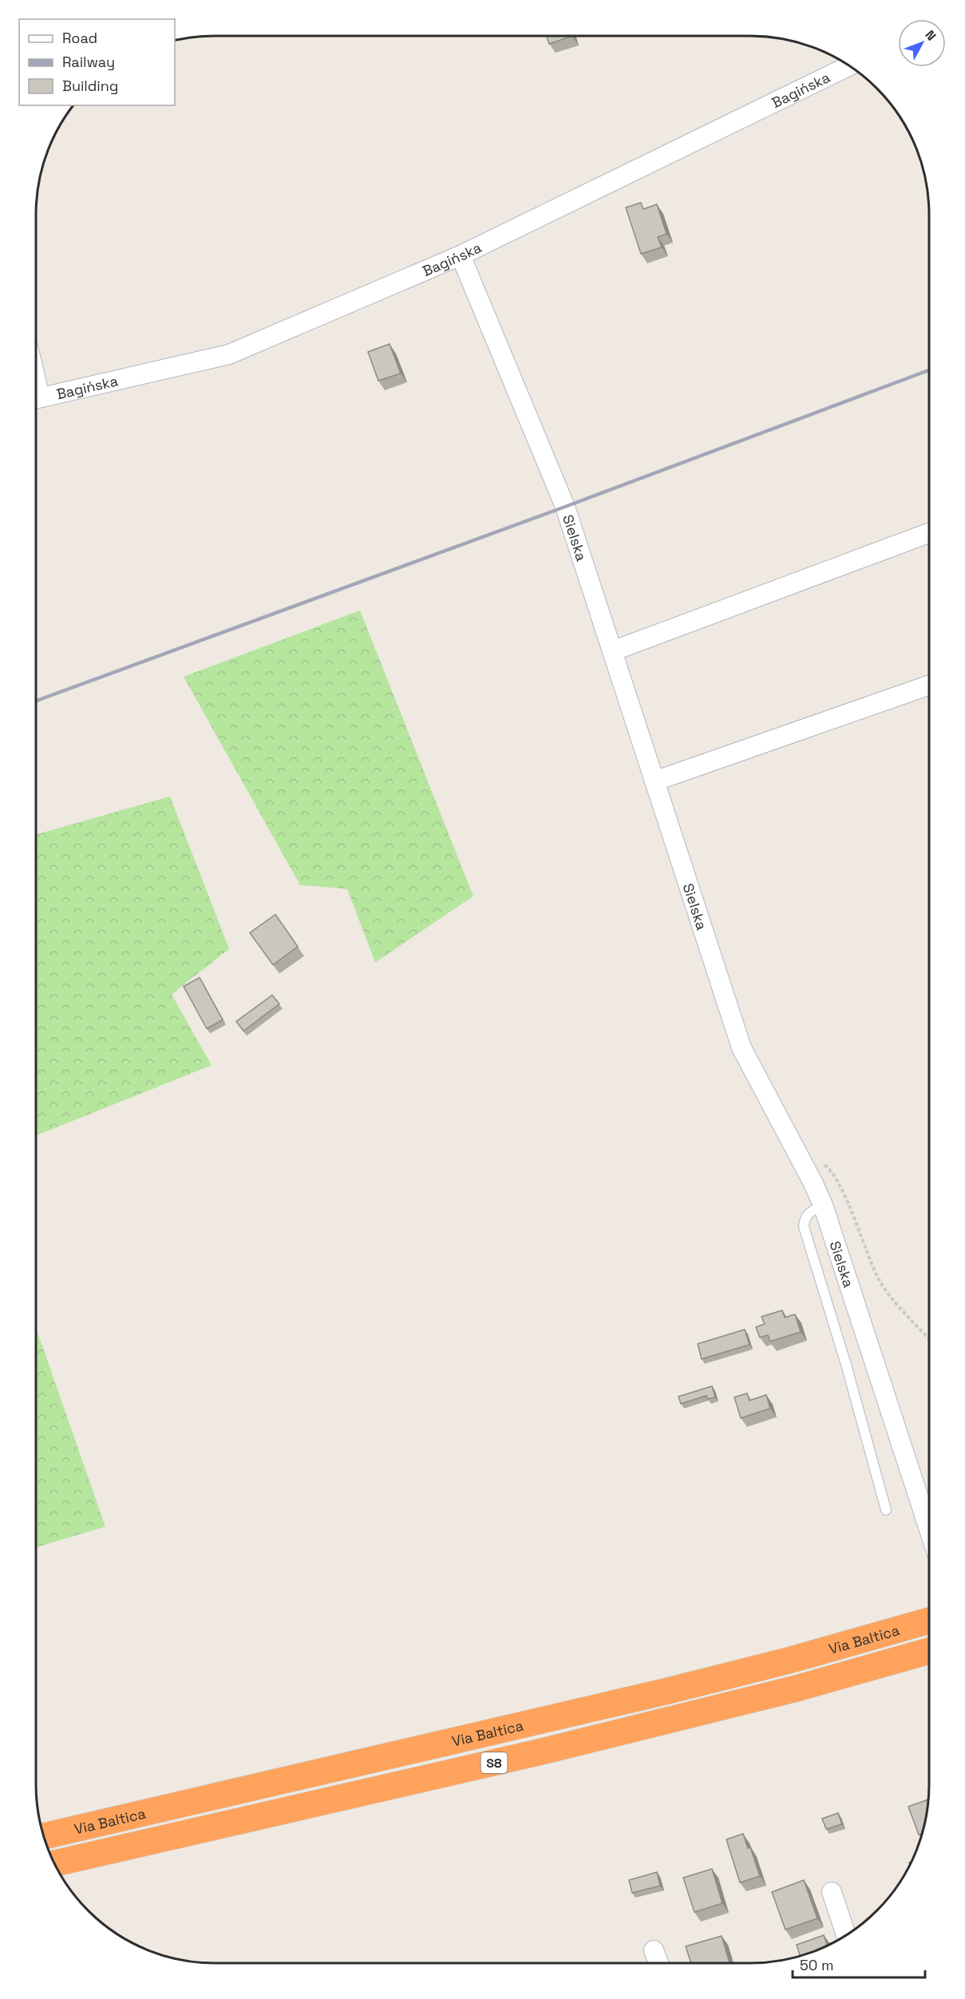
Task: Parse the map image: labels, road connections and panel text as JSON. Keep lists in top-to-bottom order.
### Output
{
  "streets": {
    "highway": ["Via Baltica", "S8"],
    "street": ["Bagińska", "Sielska"]
  },
  "crossings": [
    ["Bagińska", "Sielska"]
  ],
  "legend": ["Road", "Railway", "Building"],
  "scale_bar": "50 m",
  "north": "top right"
}
